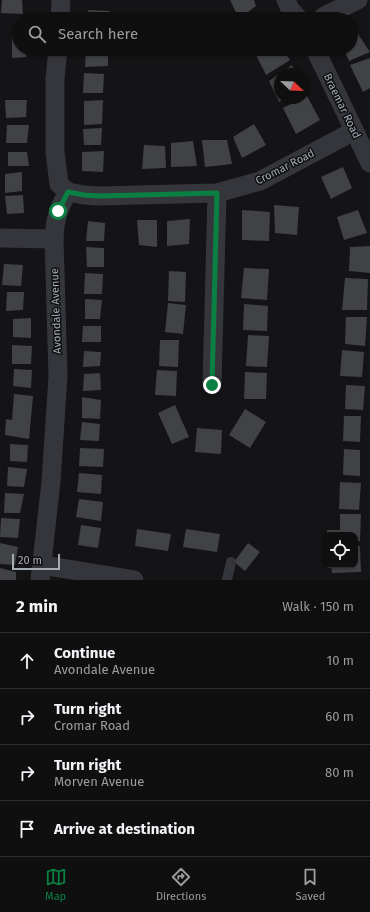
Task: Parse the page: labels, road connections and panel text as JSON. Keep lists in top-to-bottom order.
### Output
{
  "streets": {
    "street": ["Braemar Road", "Cromar Road", "Avondale Avenue"]
  },
  "crossings": [
    ["Braemar Road", "Cromar Road"],
    ["Cromar Road", "Avondale Avenue"]
  ],
  "scale_bar": "20 m",
  "north": "bottom right",
  "page": {
    "search": "Search here",
    "scale": "20 m",
    "heading": ["2 min", "Walk · 150 m"],
    "list": [
      ["Continue", "Avondale Avenue", "10 m"],
      ["Turn right", "Cromar Road", "60 m"],
      ["Turn right", "Morven Avenue", "80 m"],
      "Arrive at destination"
    ],
    "nav": ["Map", "Directions", "Saved"]
  }
}
